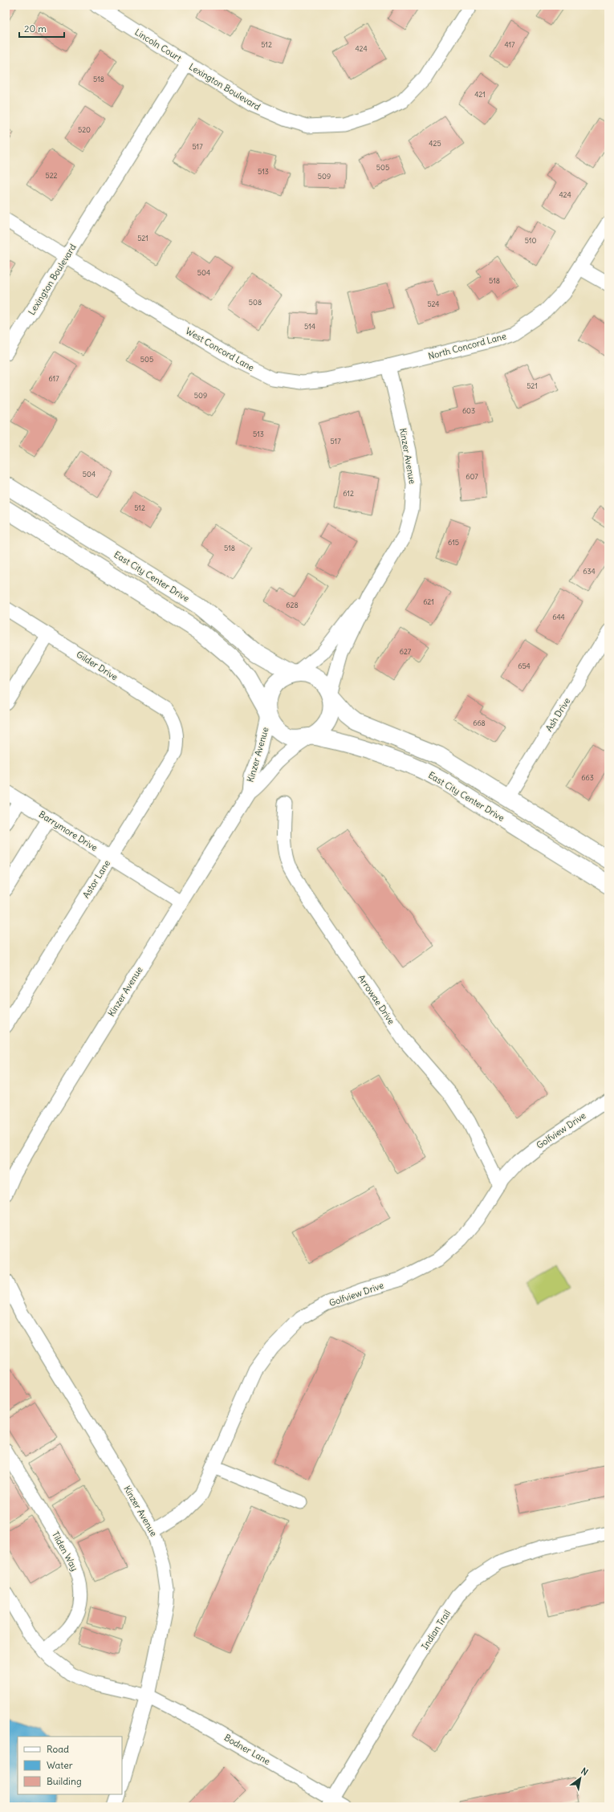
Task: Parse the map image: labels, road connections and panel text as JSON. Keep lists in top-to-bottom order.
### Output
{
  "streets": {
    "street": [
      "Lincoln Court",
      "Lexington Boulevard",
      "North Concord Lane",
      "West Concord Lane",
      "Kinzer Avenue",
      "East City Center Drive",
      "Gilder Drive",
      "Ash Drive",
      "Barrymore Drive",
      "Astor Lane",
      "Arrowae Drive",
      "Golfview Drive",
      "Tilden Way",
      "Indian Trail",
      "Bodner Lane"
    ]
  },
  "crossings": [
    ["Lincoln Court", "Lexington Boulevard"],
    ["Lexington Boulevard", "West Concord Lane"],
    ["North Concord Lane", "West Concord Lane"],
    ["North Concord Lane", "Kinzer Avenue"],
    ["West Concord Lane", "Kinzer Avenue"],
    ["Kinzer Avenue", "East City Center Drive"],
    ["Kinzer Avenue", "Barrymore Drive"],
    ["Kinzer Avenue", "Golfview Drive"],
    ["Kinzer Avenue", "Bodner Lane"],
    ["Gilder Drive", "Astor Lane"],
    ["Barrymore Drive", "Astor Lane"],
    ["Arrowae Drive", "Golfview Drive"],
    ["Tilden Way", "Bodner Lane"],
    ["Indian Trail", "Bodner Lane"]
  ],
  "house_numbers": [
    "512",
    "417",
    "424",
    "518",
    "421",
    "520",
    "425",
    "517",
    "505",
    "513",
    "522",
    "509",
    "424",
    "521",
    "510",
    "504",
    "518",
    "508",
    "524",
    "514",
    "505",
    "617",
    "521",
    "509",
    "603",
    "513",
    "517",
    "504",
    "607",
    "612",
    "512",
    "615",
    "518",
    "634",
    "621",
    "628",
    "644",
    "627",
    "654",
    "668",
    "663"
  ],
  "legend": ["Road", "Water", "Building"],
  "scale_bar": "20 m",
  "north": "top right"
}
